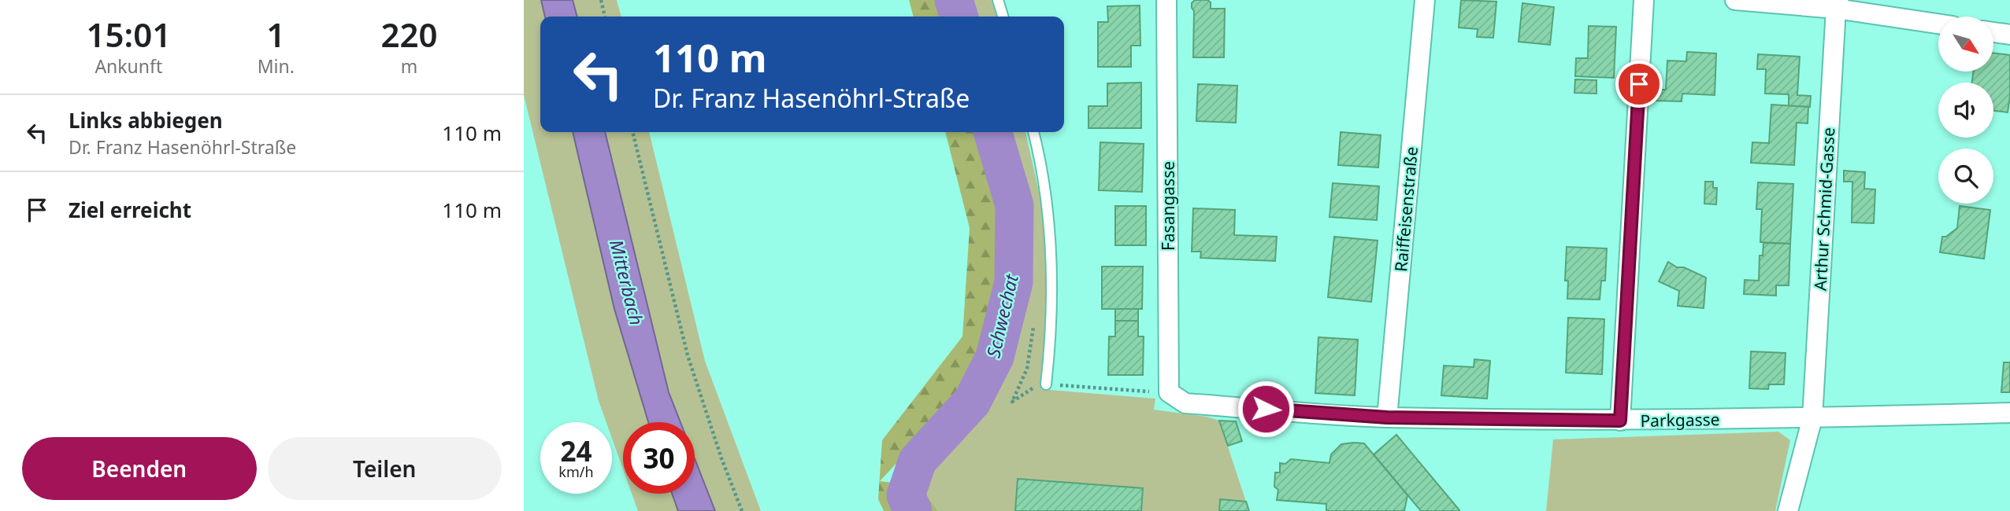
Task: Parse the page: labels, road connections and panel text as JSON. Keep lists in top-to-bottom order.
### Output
{
  "streets": {
    "street": [
      "Fasangasse",
      "Raiffeisenstraße",
      "Arthur Schmid-Gasse",
      "Parkgasse"
    ]
  },
  "crossings": [
    ["Fasangasse", "Parkgasse"],
    ["Raiffeisenstraße", "Parkgasse"],
    ["Arthur Schmid-Gasse", "Parkgasse"]
  ],
  "water": ["Mitterbach", "Schwechat"],
  "north": "bottom right",
  "page": {
    "eta": [
      "15:01",
      "Ankunft",
      "1",
      "Min.",
      "220",
      "m"
    ],
    "turn": ["110 m", "Dr. Franz Hasenöhrl-Straße"],
    "list": [
      {
        "name": "Links abbiegen",
        "note": "Dr. Franz Hasenöhrl-Straße",
        "value": "110 m"
      },
      {
        "name": "Ziel erreicht",
        "value": "110 m"
      }
    ],
    "speed": "24 km/h",
    "limit": "30",
    "buttons": ["Beenden", "Teilen"]
  }
}
